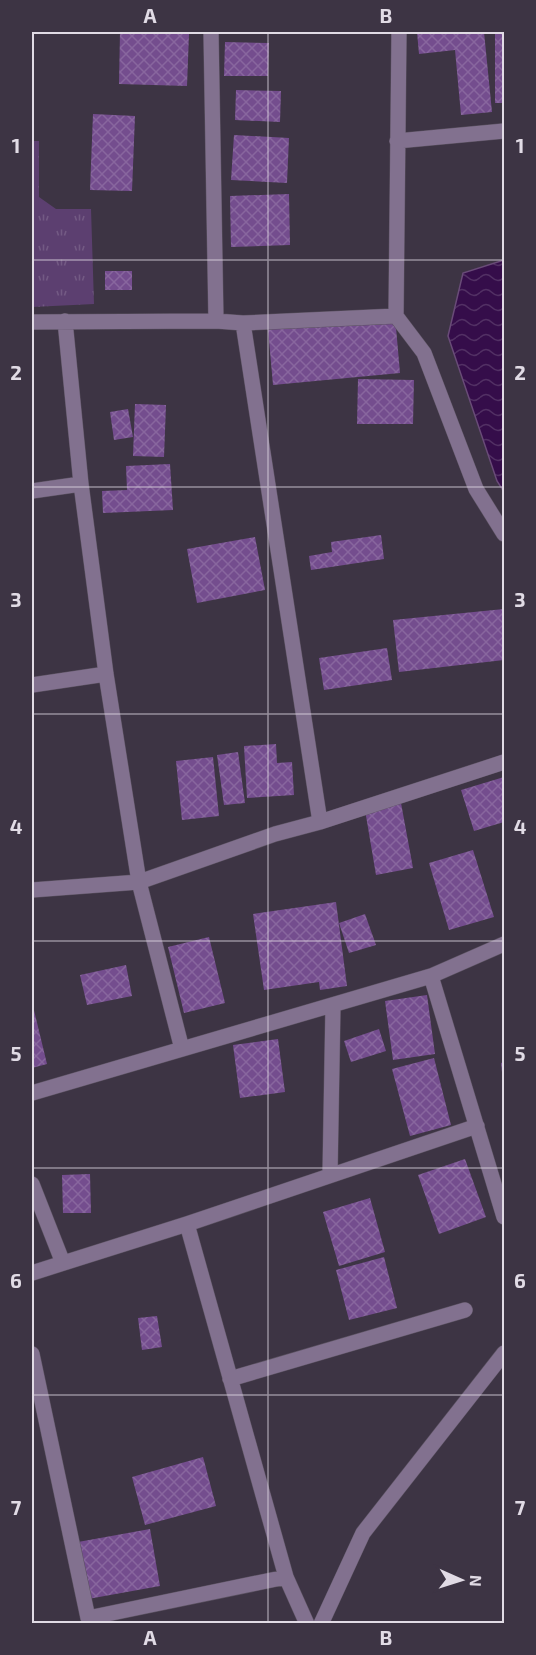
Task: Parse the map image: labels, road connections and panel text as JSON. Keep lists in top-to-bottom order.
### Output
{
  "north": "right",
  "grid": {
    "columns": ["A", "B"],
    "rows": [
      "1",
      "2",
      "3",
      "4",
      "5",
      "6",
      "7"
    ]
  }
}
